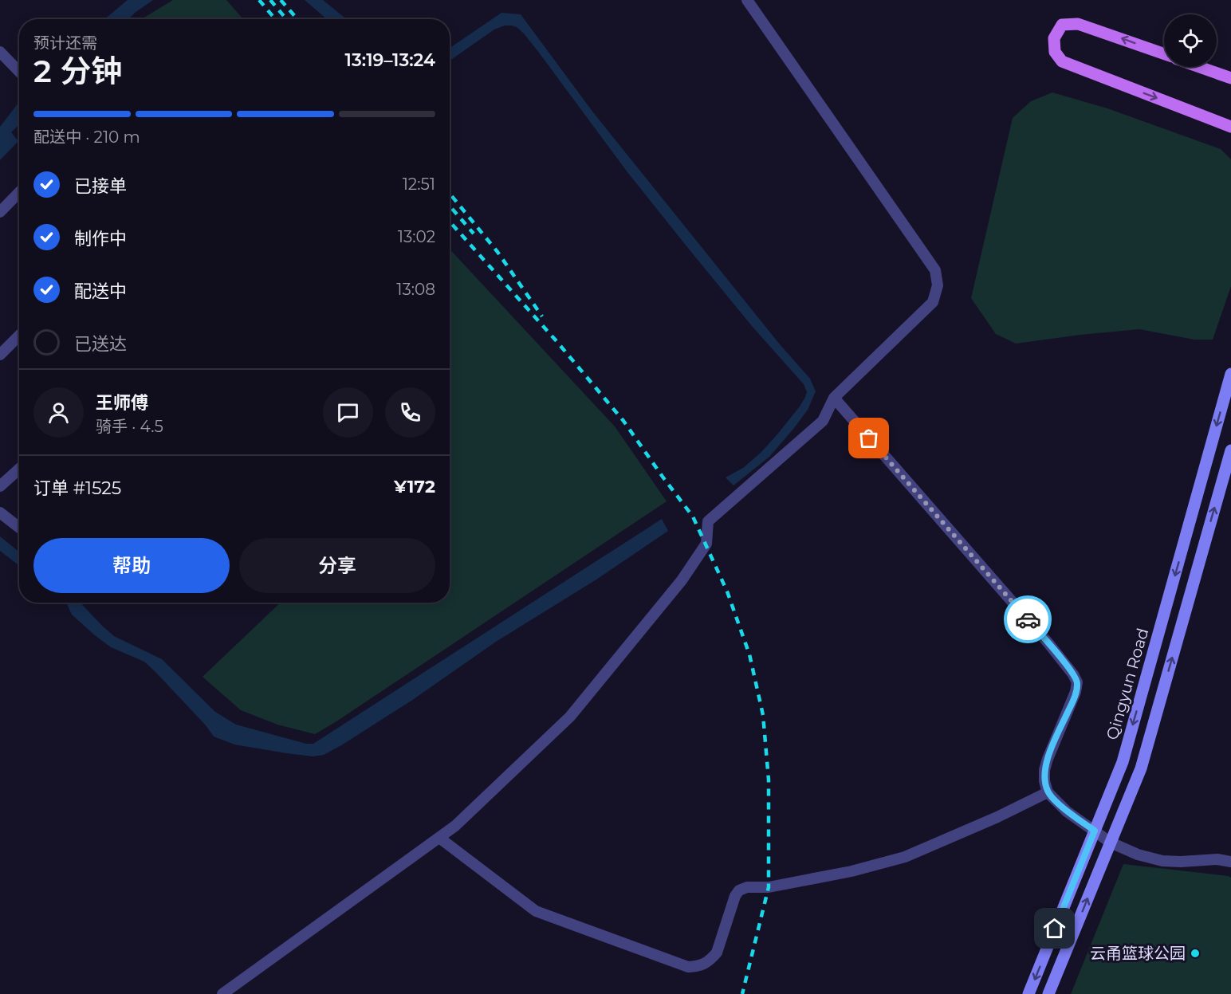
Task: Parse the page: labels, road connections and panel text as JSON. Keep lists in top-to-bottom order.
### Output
{
  "streets": {
    "street": ["Qingyun Road"]
  },
  "places": ["云甬篮球公园"],
  "page": {
    "heading": ["2 分钟", "预计还需", "13:19–13:24"],
    "panel": [
      "王师傅",
      "骑手 · 4.5",
      "订单 #1525",
      "¥172"
    ],
    "bar": "配送中 · 210 m",
    "list": [
      ["已接单", "12:51"],
      ["制作中", "13:02"],
      ["配送中", "13:08"],
      "已送达"
    ],
    "buttons": ["帮助", "分享"]
  }
}
